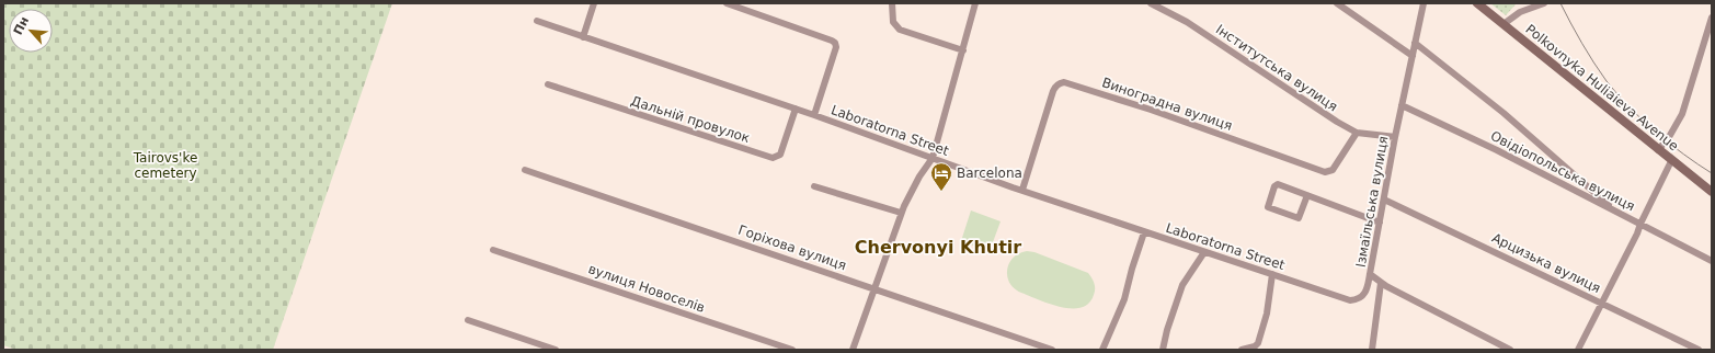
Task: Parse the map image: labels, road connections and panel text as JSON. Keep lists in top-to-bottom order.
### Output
{
  "streets": {
    "main road": ["Polkovnyka Huliaieva Avenue"],
    "street": [
      "Інститутська вулиця",
      "Виноградна вулиця",
      "Дальній провулок",
      "Laboratorna Street",
      "Овідіопольська вулиця",
      "Ізмаїльська вулиця",
      "Горіхова вулиця",
      "Арцизька вулиця",
      "вулиця Новоселів"
    ]
  },
  "crossings": [
    ["Інститутська вулиця", "Виноградна вулиця"],
    ["Інститутська вулиця", "Ізмаїльська вулиця"],
    ["Виноградна вулиця", "Laboratorna Street"],
    ["Дальній провулок", "Laboratorna Street"],
    ["Laboratorna Street", "Ізмаїльська вулиця"],
    ["Овідіопольська вулиця", "Ізмаїльська вулиця"],
    ["Ізмаїльська вулиця", "Арцизька вулиця"]
  ],
  "districts": ["Chervonyi Khutir"],
  "parks": ["Tairovs'ke cemetery"],
  "places": {
    "hotel": ["Barcelona"]
  },
  "north": "top left"
}
